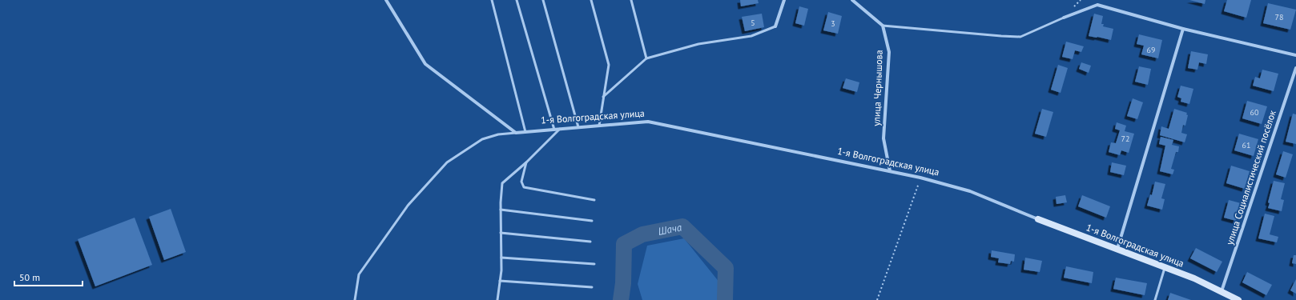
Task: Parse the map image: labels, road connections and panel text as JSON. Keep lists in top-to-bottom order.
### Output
{
  "streets": {
    "street": ["улица Чернышова", "1-я Волгоградская улица", "улица Социалистический посёлок"]
  },
  "crossings": [
    ["улица Чернышова", "1-я Волгоградская улица"],
    ["1-я Волгоградская улица", "улица Социалистический посёлок"]
  ],
  "water": ["Шача"],
  "house_numbers": [
    "78",
    "5",
    "3",
    "69",
    "60",
    "72",
    "61"
  ],
  "scale_bar": "50 m"
}
